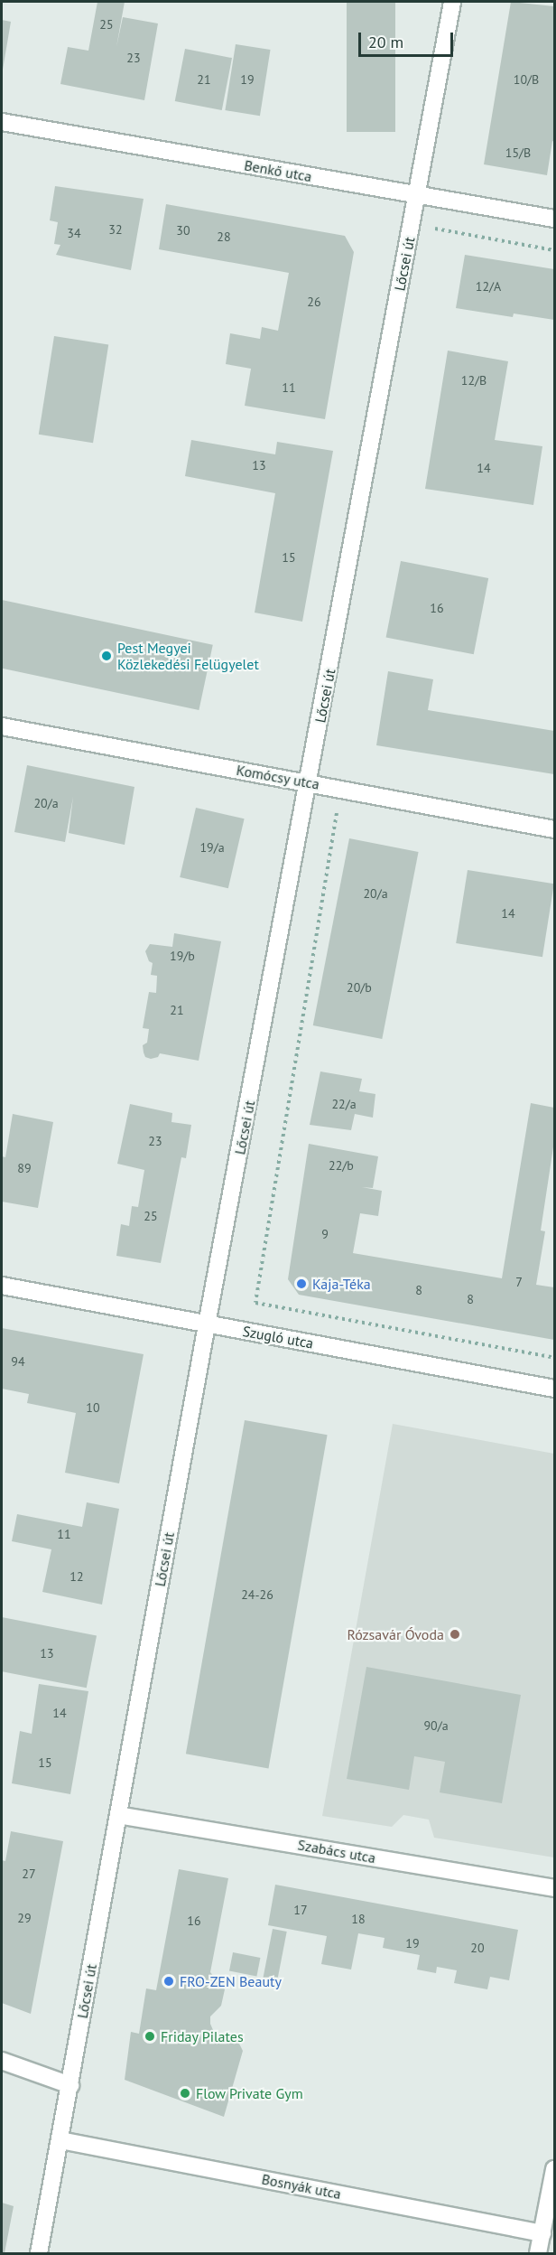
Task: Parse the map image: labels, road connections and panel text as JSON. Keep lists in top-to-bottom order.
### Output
{
  "streets": {
    "street": [
      "Benkő utca",
      "Lőcsei út",
      "Komócsy utca",
      "Szugló utca",
      "Szabács utca",
      "Bosnyák utca"
    ]
  },
  "crossings": [
    ["Benkő utca", "Lőcsei út"],
    ["Lőcsei út", "Komócsy utca"],
    ["Lőcsei út", "Szugló utca"],
    ["Lőcsei út", "Szabács utca"],
    ["Lőcsei út", "Bosnyák utca"]
  ],
  "places": [
    "Pest Megyei Közlekedési Felügyelet",
    "Kaja-Téka",
    "Rózsavár Óvoda",
    "FRO-ZEN Beauty",
    "Friday Pilates",
    "Flow Private Gym"
  ],
  "house_numbers": [
    "25",
    "23",
    "21",
    "19",
    "10/B",
    "15/B",
    "32",
    "30",
    "34",
    "28",
    "12/A",
    "26",
    "12/B",
    "11",
    "13",
    "14",
    "15",
    "16",
    "20/a",
    "19/a",
    "20/a",
    "14",
    "19/b",
    "20/b",
    "21",
    "22/a",
    "23",
    "22/b",
    "89",
    "25",
    "9",
    "7",
    "8",
    "8",
    "94",
    "10",
    "11",
    "12",
    "24-26",
    "13",
    "14",
    "90/a",
    "15",
    "27",
    "17",
    "29",
    "18",
    "16",
    "19",
    "20"
  ],
  "scale_bar": "20 m"
}
